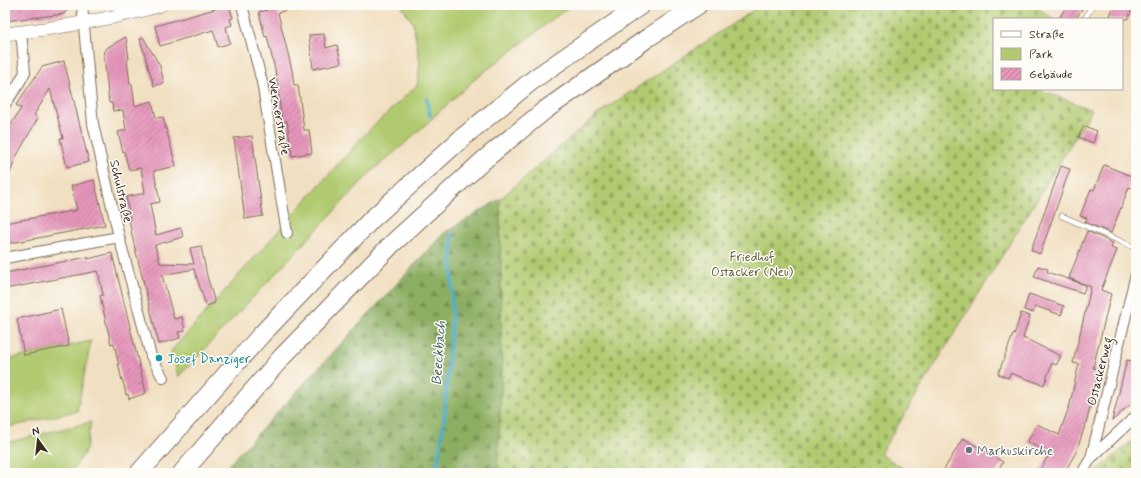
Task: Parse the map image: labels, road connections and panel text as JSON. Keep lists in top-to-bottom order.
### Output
{
  "streets": {
    "street": ["Wernerstraße", "Schulstraße", "Ostackerweg"]
  },
  "water": ["Beeckbach"],
  "parks": ["Friedhof Ostacker (Neu)"],
  "places": ["Josef Danziger", "Markuskirche"],
  "legend": ["Straße", "Park", "Gebäude"],
  "north": "top"
}
